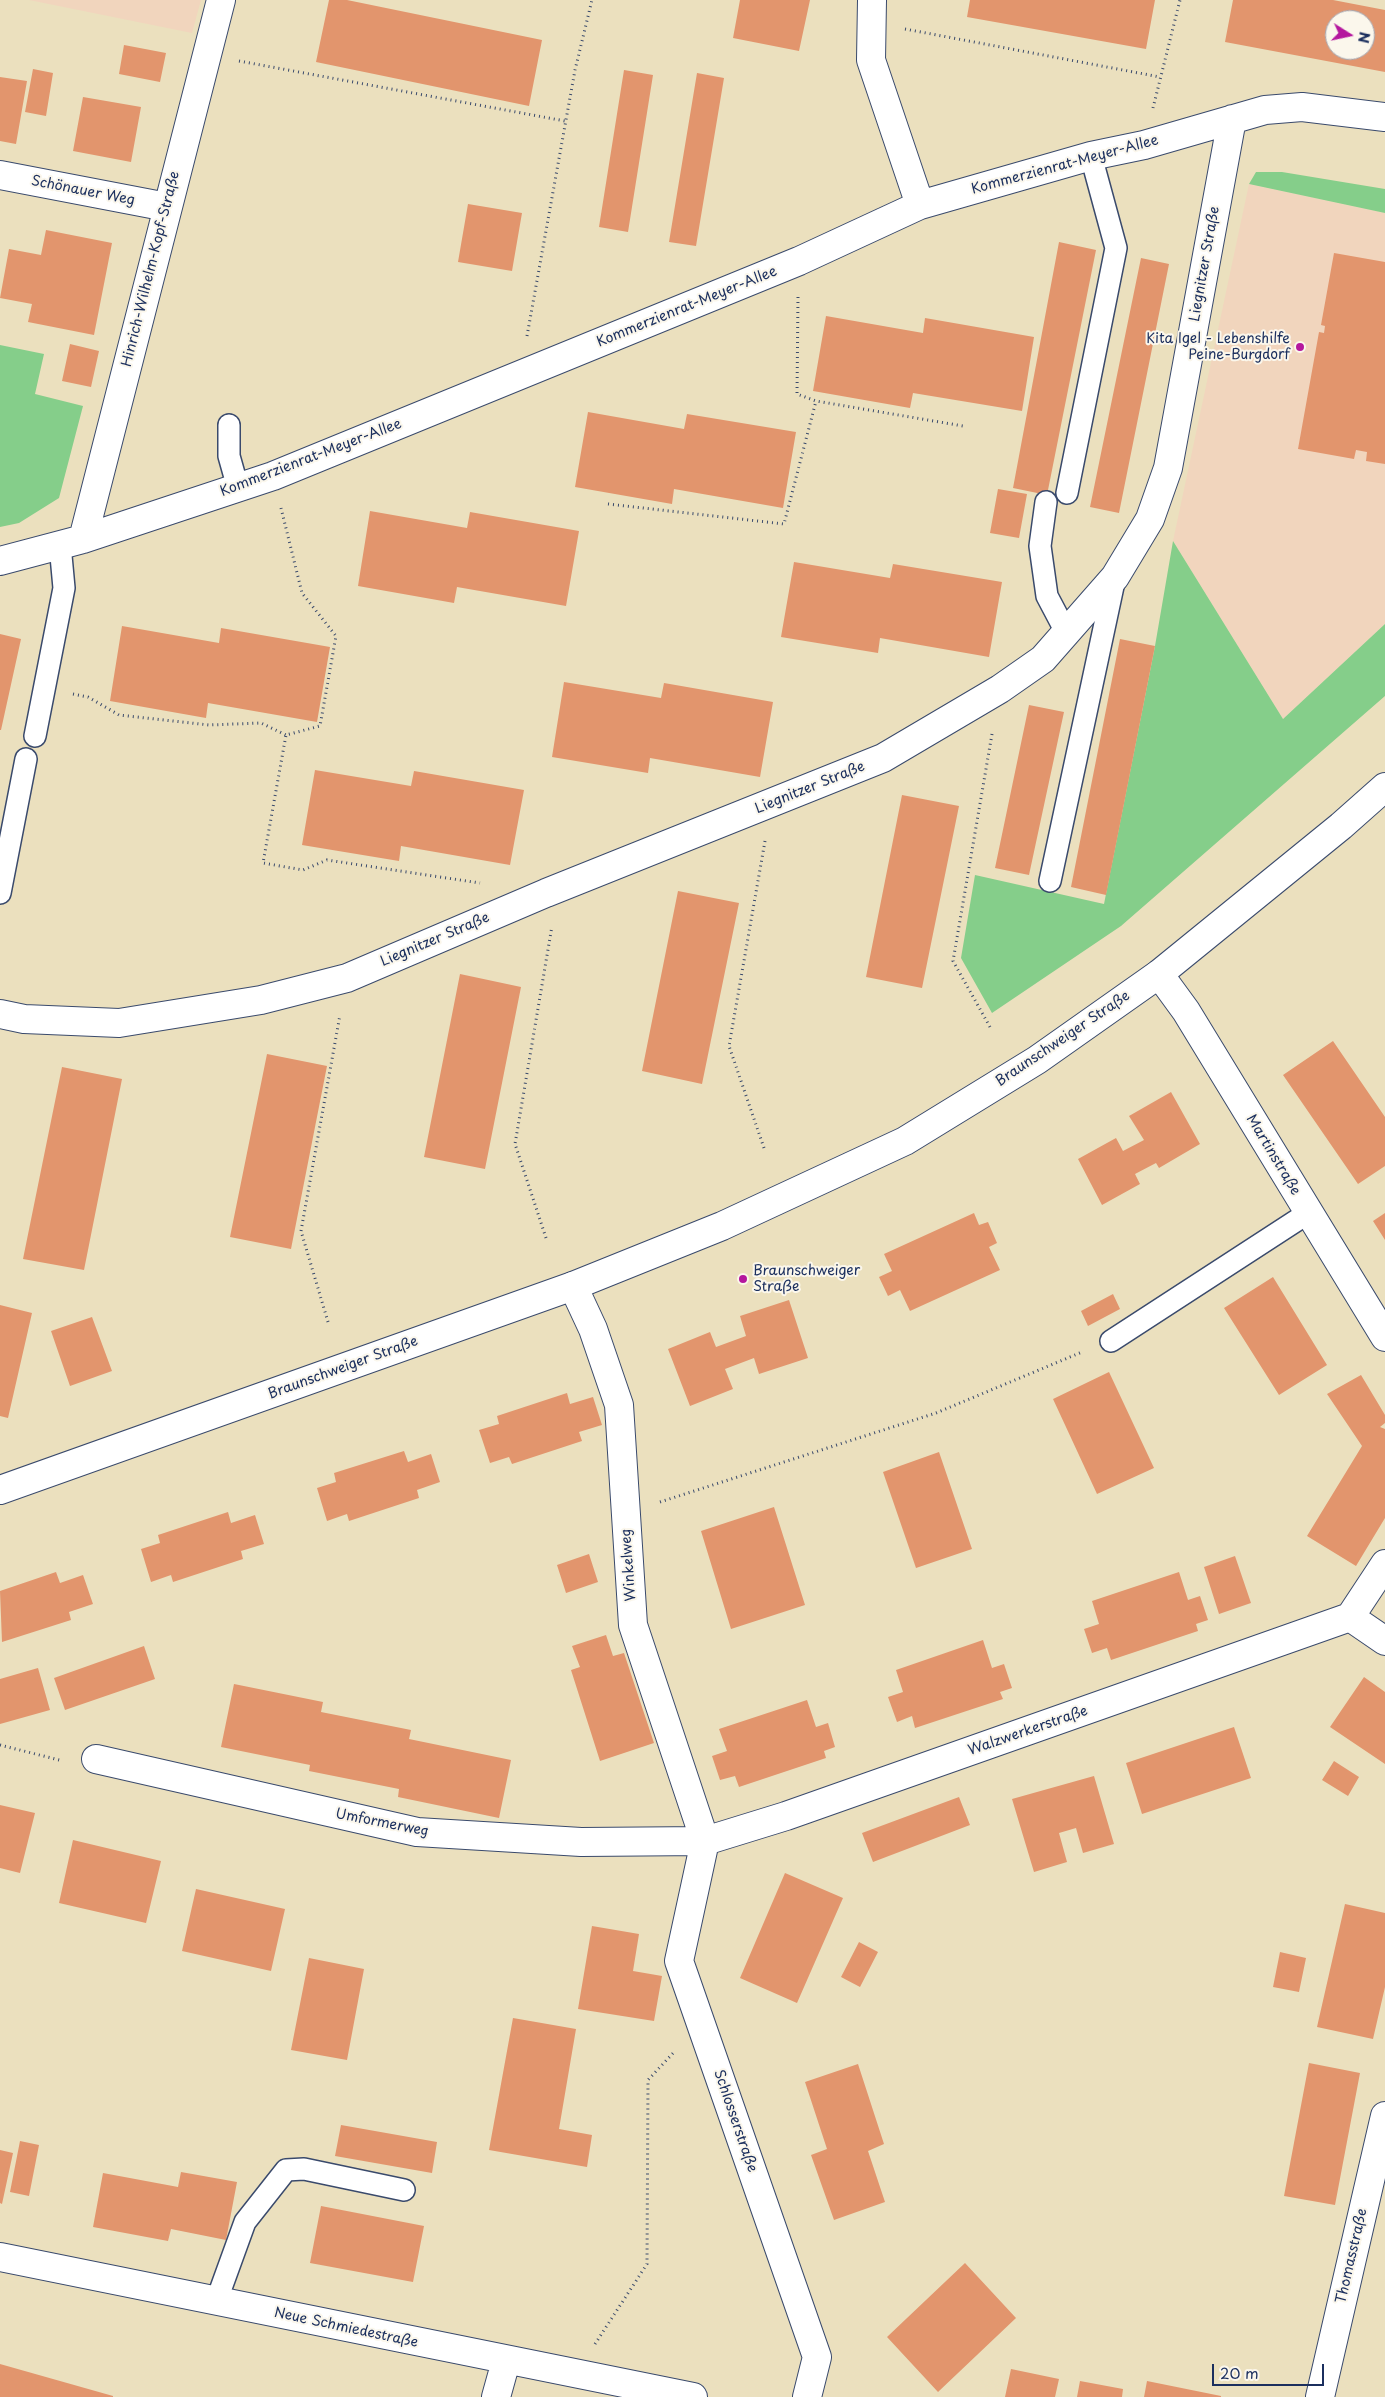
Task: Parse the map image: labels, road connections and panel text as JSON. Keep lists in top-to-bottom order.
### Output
{
  "streets": {
    "street": [
      "Kommerzienrat-Meyer-Allee",
      "Schönauer Weg",
      "Liegnitzer Straße",
      "Hinrich-Wilhelm-Kopf-Straße",
      "Braunschweiger Straße",
      "Martinstraße",
      "Winkelweg",
      "Walzwerkerstraße",
      "Umformerweg",
      "Schlosserstraße",
      "Thomasstraße",
      "Neue Schmiedestraße"
    ]
  },
  "crossings": [
    ["Kommerzienrat-Meyer-Allee", "Liegnitzer Straße"],
    ["Kommerzienrat-Meyer-Allee", "Hinrich-Wilhelm-Kopf-Straße"],
    ["Schönauer Weg", "Hinrich-Wilhelm-Kopf-Straße"],
    ["Braunschweiger Straße", "Martinstraße"],
    ["Braunschweiger Straße", "Winkelweg"],
    ["Winkelweg", "Walzwerkerstraße"],
    ["Winkelweg", "Umformerweg"],
    ["Winkelweg", "Schlosserstraße"],
    ["Walzwerkerstraße", "Umformerweg"],
    ["Walzwerkerstraße", "Schlosserstraße"],
    ["Umformerweg", "Schlosserstraße"]
  ],
  "places": ["Kita Igel - Lebenshilfe Peine-Burgdorf", "Braunschweiger Straße"],
  "scale_bar": "20 m",
  "north": "right"
}
